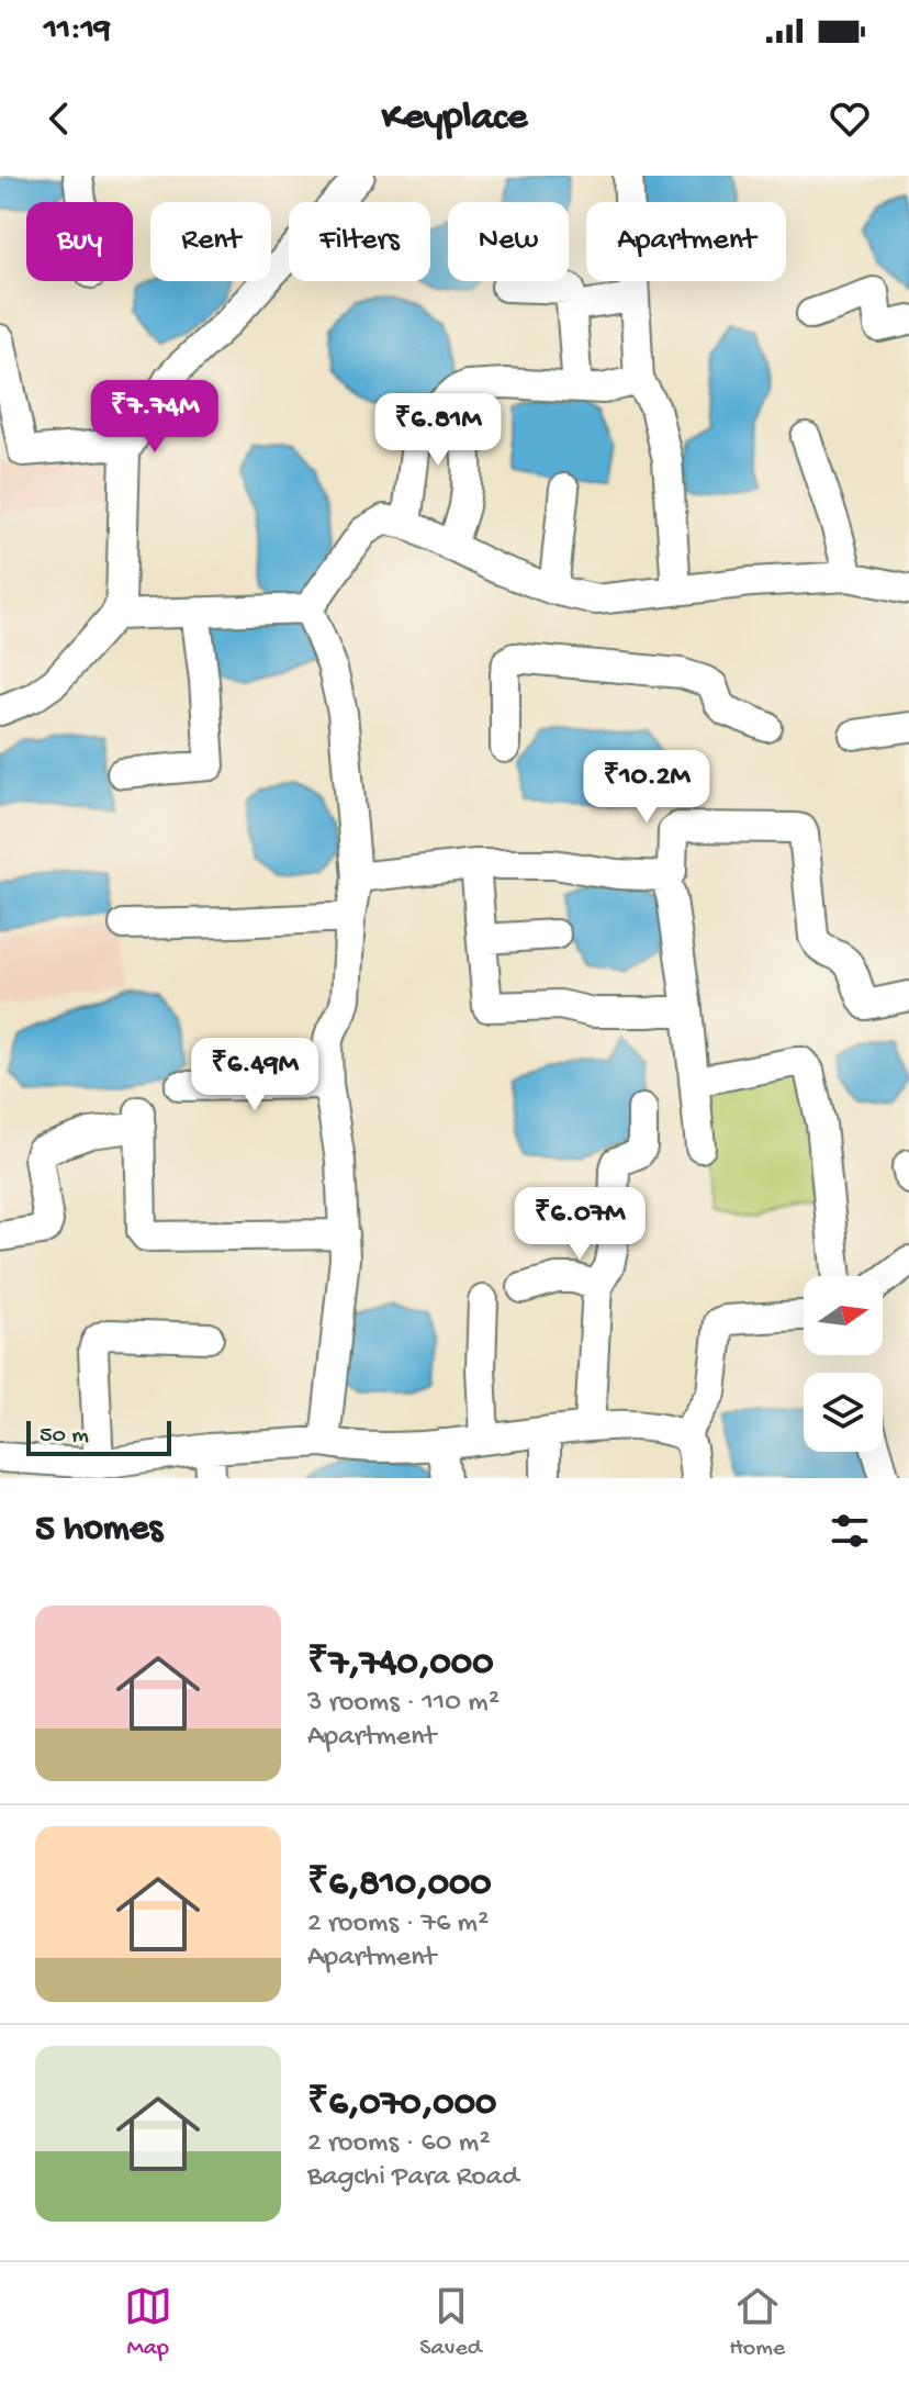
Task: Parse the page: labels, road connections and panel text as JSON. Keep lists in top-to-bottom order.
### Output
{
  "scale_bar": "50 m",
  "north": "right",
  "page": {
    "status": "11:19",
    "header": "Keyplace",
    "chip": [
      "Buy",
      "Rent",
      "Filters",
      "New",
      "Apartment"
    ],
    "price": [
      "₹7.74M",
      "₹6.81M",
      "₹10.2M",
      "₹6.49M",
      "₹6.07M"
    ],
    "scale": "50 m",
    "heading": "5 homes",
    "list": [
      {
        "name": "₹7,740,000",
        "note": "3 rooms · 110 m² · Apartment"
      },
      {
        "name": "₹6,810,000",
        "note": "2 rooms · 76 m² · Apartment"
      },
      {
        "name": "₹6,070,000",
        "note": "2 rooms · 60 m² · Bagchi Para Road"
      }
    ],
    "tabs": ["Map", "Saved", "Home"]
  }
}
